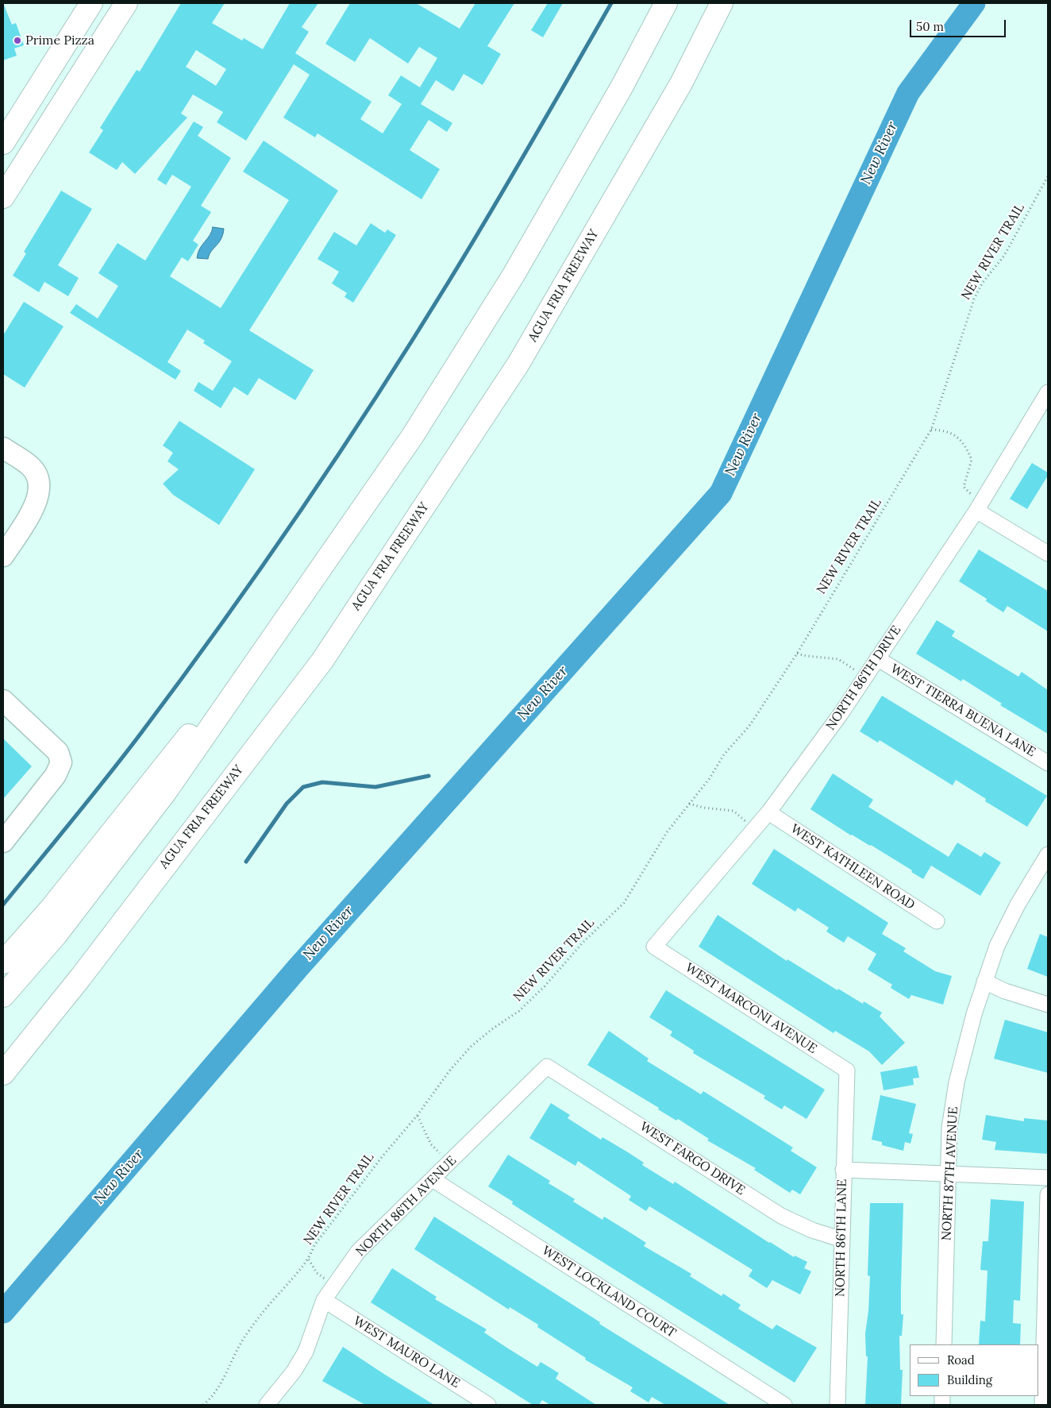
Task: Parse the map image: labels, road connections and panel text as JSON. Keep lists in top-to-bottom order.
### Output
{
  "streets": {
    "main road": ["AGUA FRIA FREEWAY"],
    "street": [
      "NORTH 86TH DRIVE",
      "WEST TIERRA BUENA LANE",
      "WEST KATHLEEN ROAD",
      "WEST MARCONI AVENUE",
      "WEST FARGO DRIVE",
      "NORTH 87TH AVENUE",
      "NORTH 86TH AVENUE",
      "NORTH 86TH LANE",
      "WEST LOCKLAND COURT",
      "WEST MAURO LANE"
    ],
    "path": ["NEW RIVER TRAIL"]
  },
  "crossings": [
    ["NEW RIVER TRAIL", "NORTH 86TH AVENUE"],
    ["NORTH 86TH DRIVE", "WEST TIERRA BUENA LANE"],
    ["NORTH 86TH DRIVE", "WEST KATHLEEN ROAD"],
    ["NORTH 86TH DRIVE", "WEST MARCONI AVENUE"],
    ["WEST MARCONI AVENUE", "NORTH 86TH LANE"],
    ["WEST FARGO DRIVE", "NORTH 86TH AVENUE"],
    ["WEST FARGO DRIVE", "NORTH 86TH LANE"],
    ["NORTH 86TH AVENUE", "WEST LOCKLAND COURT"],
    ["NORTH 86TH AVENUE", "WEST MAURO LANE"]
  ],
  "water": ["New River"],
  "places": ["Prime Pizza"],
  "legend": ["Road", "Building"],
  "scale_bar": "50 m"
}
